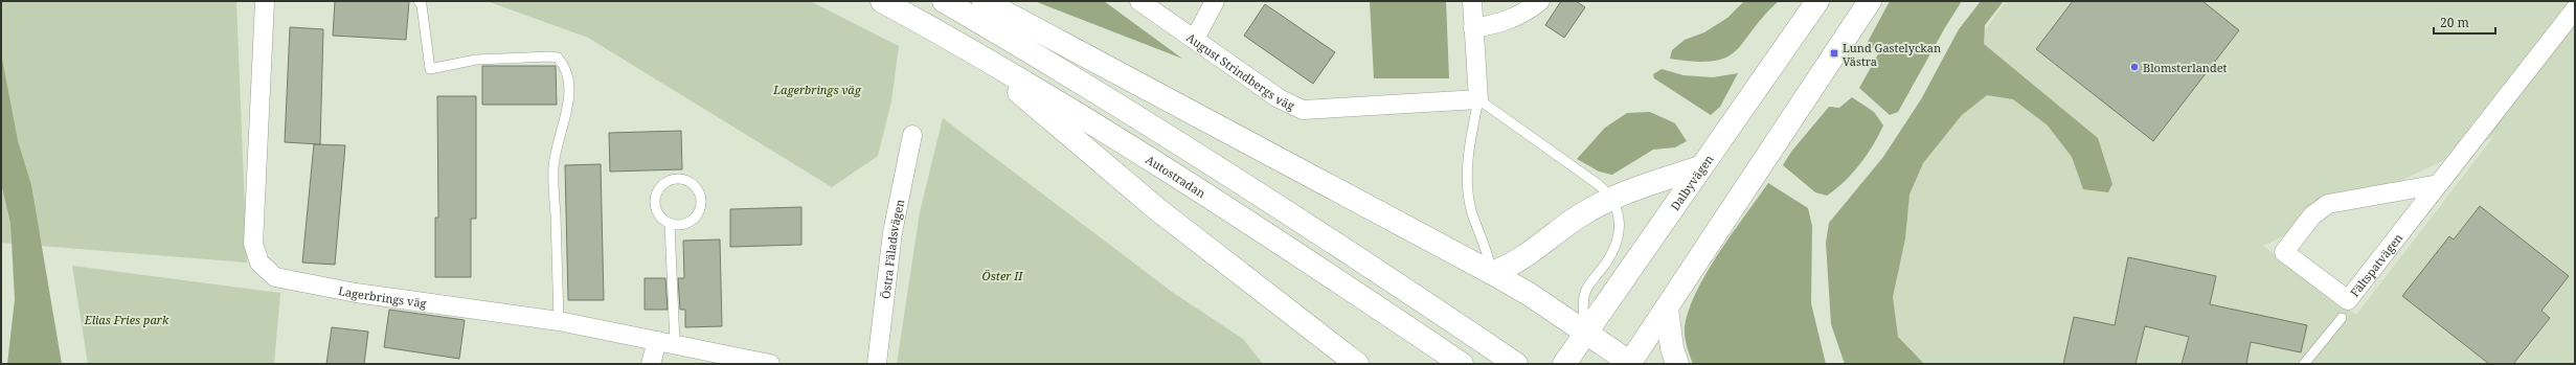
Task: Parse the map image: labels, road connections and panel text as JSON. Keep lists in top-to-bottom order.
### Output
{
  "streets": {
    "main road": ["Autostradan", "Dalbyvägen"],
    "street": [
      "August Strindbergs väg",
      "Östra Fäladsvägen",
      "Fältspatvägen",
      "Lagerbrings väg"
    ]
  },
  "parks": ["Lagerbrings väg", "Öster II", "Elias Fries park"],
  "places": {
    "transit": ["Lund Gastelyckan Västra"],
    "other": ["Blomsterlandet"]
  },
  "scale_bar": "20 m"
}
